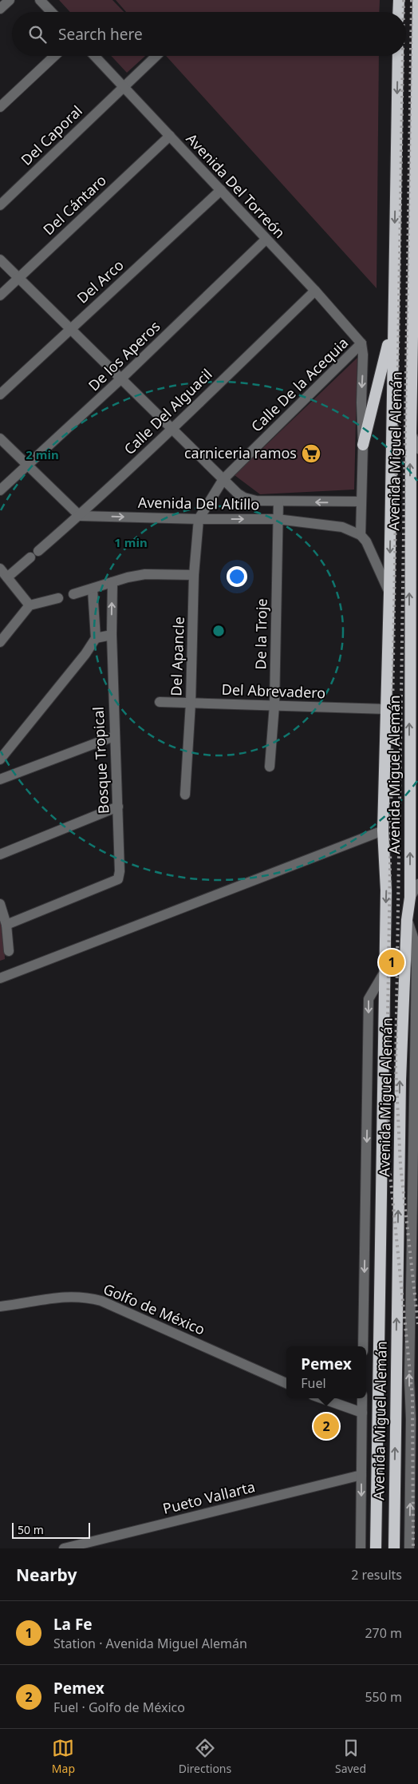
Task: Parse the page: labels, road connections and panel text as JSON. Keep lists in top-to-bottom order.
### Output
{
  "streets": {
    "highway": ["Avenida Miguel Alemán"],
    "street": [
      "Del Caporal",
      "Avenida Del Torreón",
      "Del Cántaro",
      "Del Arco",
      "De los Aperos",
      "Calle De la Acequia",
      "Calle Del Alguacil",
      "Avenida Del Altillo",
      "De la Troje",
      "Del Apancle",
      "Del Abrevadero",
      "Bosque Tropical",
      "Golfo de México",
      "Pueto Vallarta"
    ]
  },
  "crossings": [
    ["Del Caporal", "Avenida Del Torreón"],
    ["Avenida Del Torreón", "Del Cántaro"],
    ["Avenida Del Torreón", "Del Arco"],
    ["Avenida Del Torreón", "De los Aperos"],
    ["Avenida Del Torreón", "Calle De la Acequia"],
    ["Avenida Del Torreón", "Calle Del Alguacil"],
    ["Calle De la Acequia", "Avenida Del Altillo"],
    ["Calle De la Acequia", "Del Apancle"],
    ["Calle Del Alguacil", "Avenida Del Altillo"],
    ["Avenida Miguel Alemán", "Del Abrevadero"],
    ["Avenida Del Altillo", "De la Troje"],
    ["Avenida Del Altillo", "Del Apancle"],
    ["De la Troje", "Del Abrevadero"],
    ["Del Apancle", "Del Abrevadero"]
  ],
  "places": {
    "supermarket": ["carniceria ramos"]
  },
  "scale_bar": "50 m",
  "page": {
    "search": "Search here",
    "pins": ["1", "2"],
    "popup": ["Pemex", "Fuel"],
    "scale": "50 m",
    "heading": ["Nearby", "2 results"],
    "list": [
      {
        "mark": "1",
        "name": "La Fe",
        "note": "Station · Avenida Miguel Alemán",
        "value": "270 m"
      },
      {
        "mark": "2",
        "name": "Pemex",
        "note": "Fuel · Golfo de México",
        "value": "550 m"
      }
    ],
    "nav": ["Map", "Directions", "Saved"]
  },
  "rings": ["2 min", "1 min"]
}
